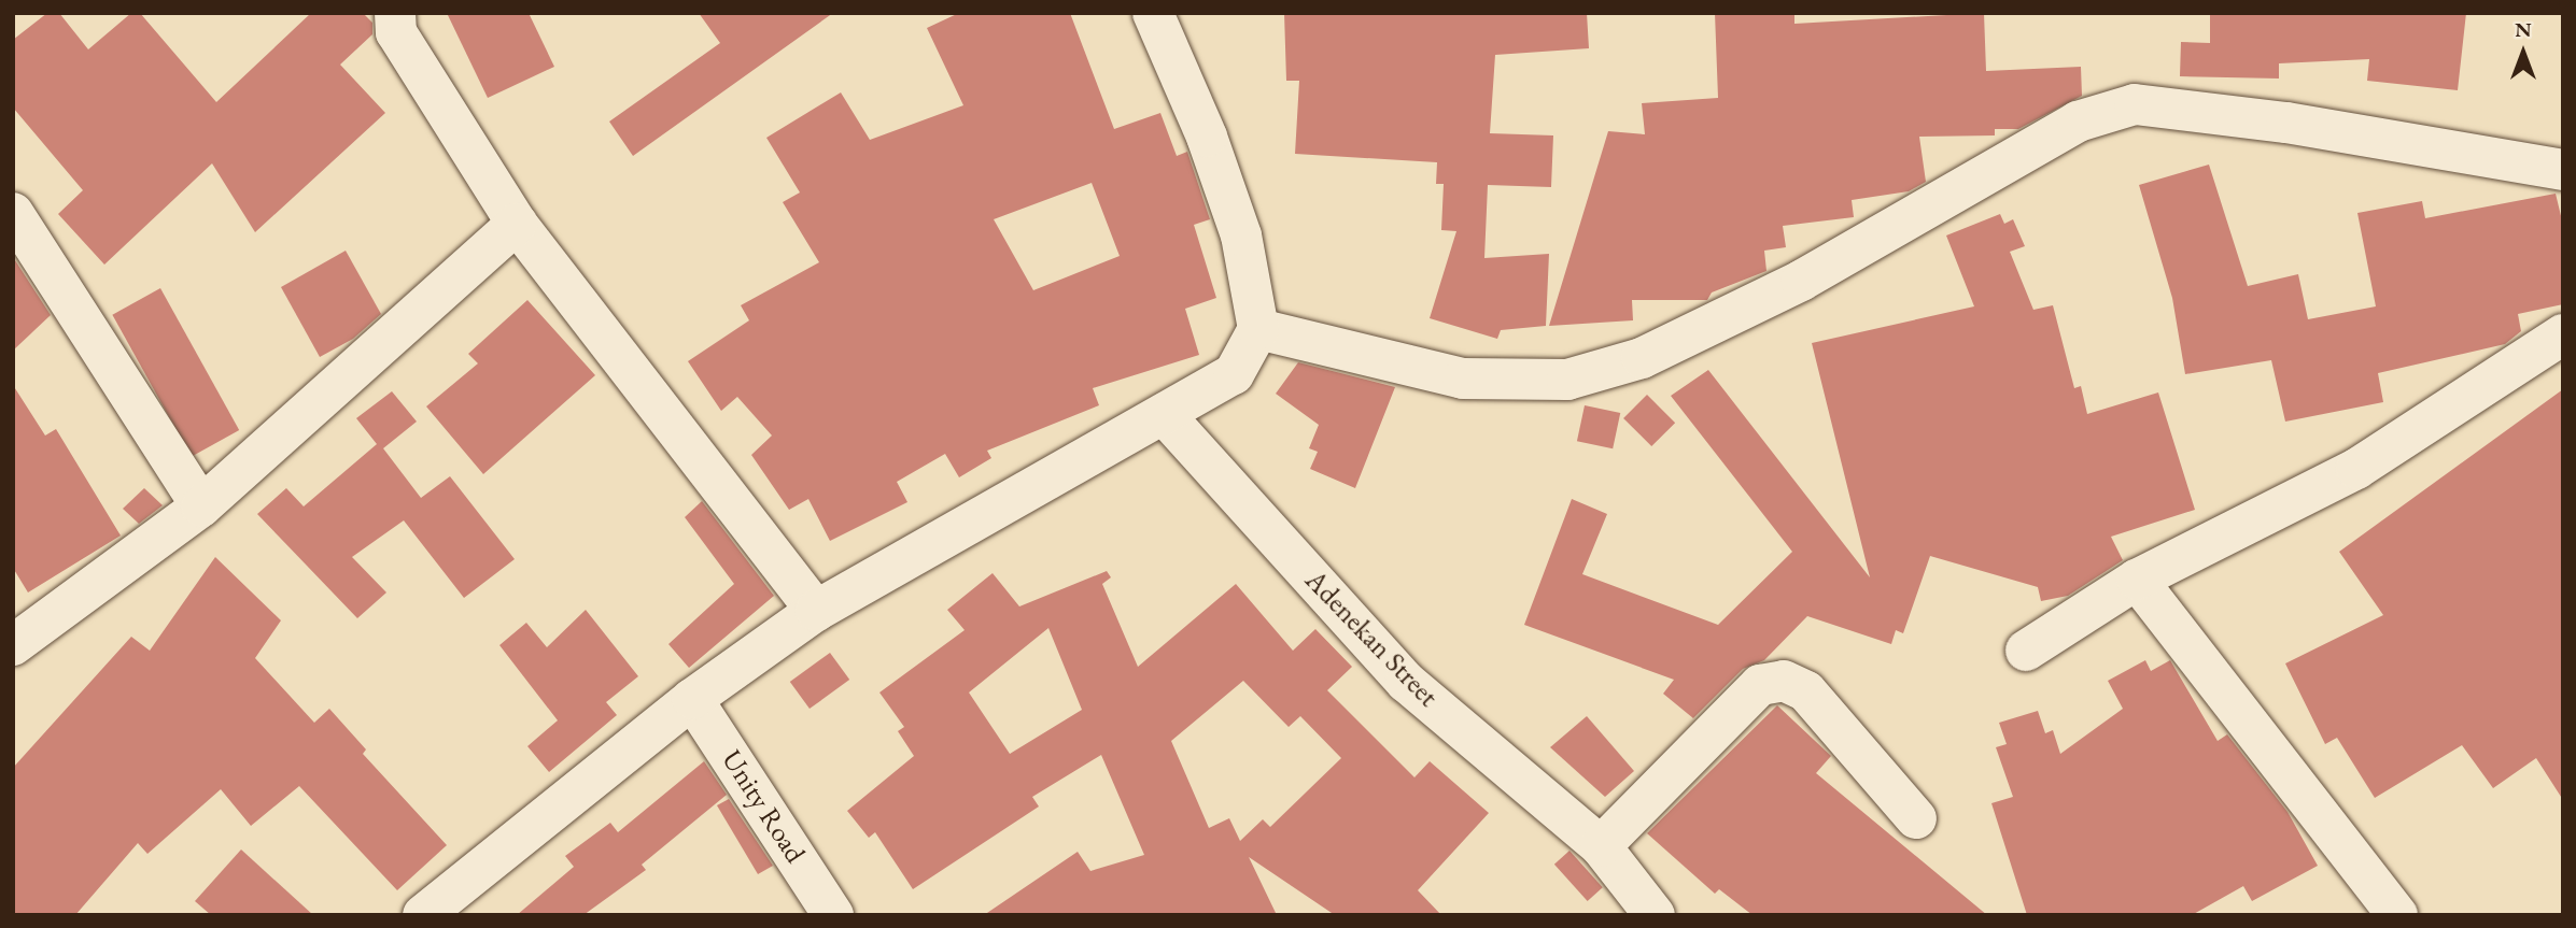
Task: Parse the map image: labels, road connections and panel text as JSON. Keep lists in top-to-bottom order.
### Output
{
  "streets": {
    "street": ["Adenekan Street", "Unity Road"]
  },
  "north": "top"
}
